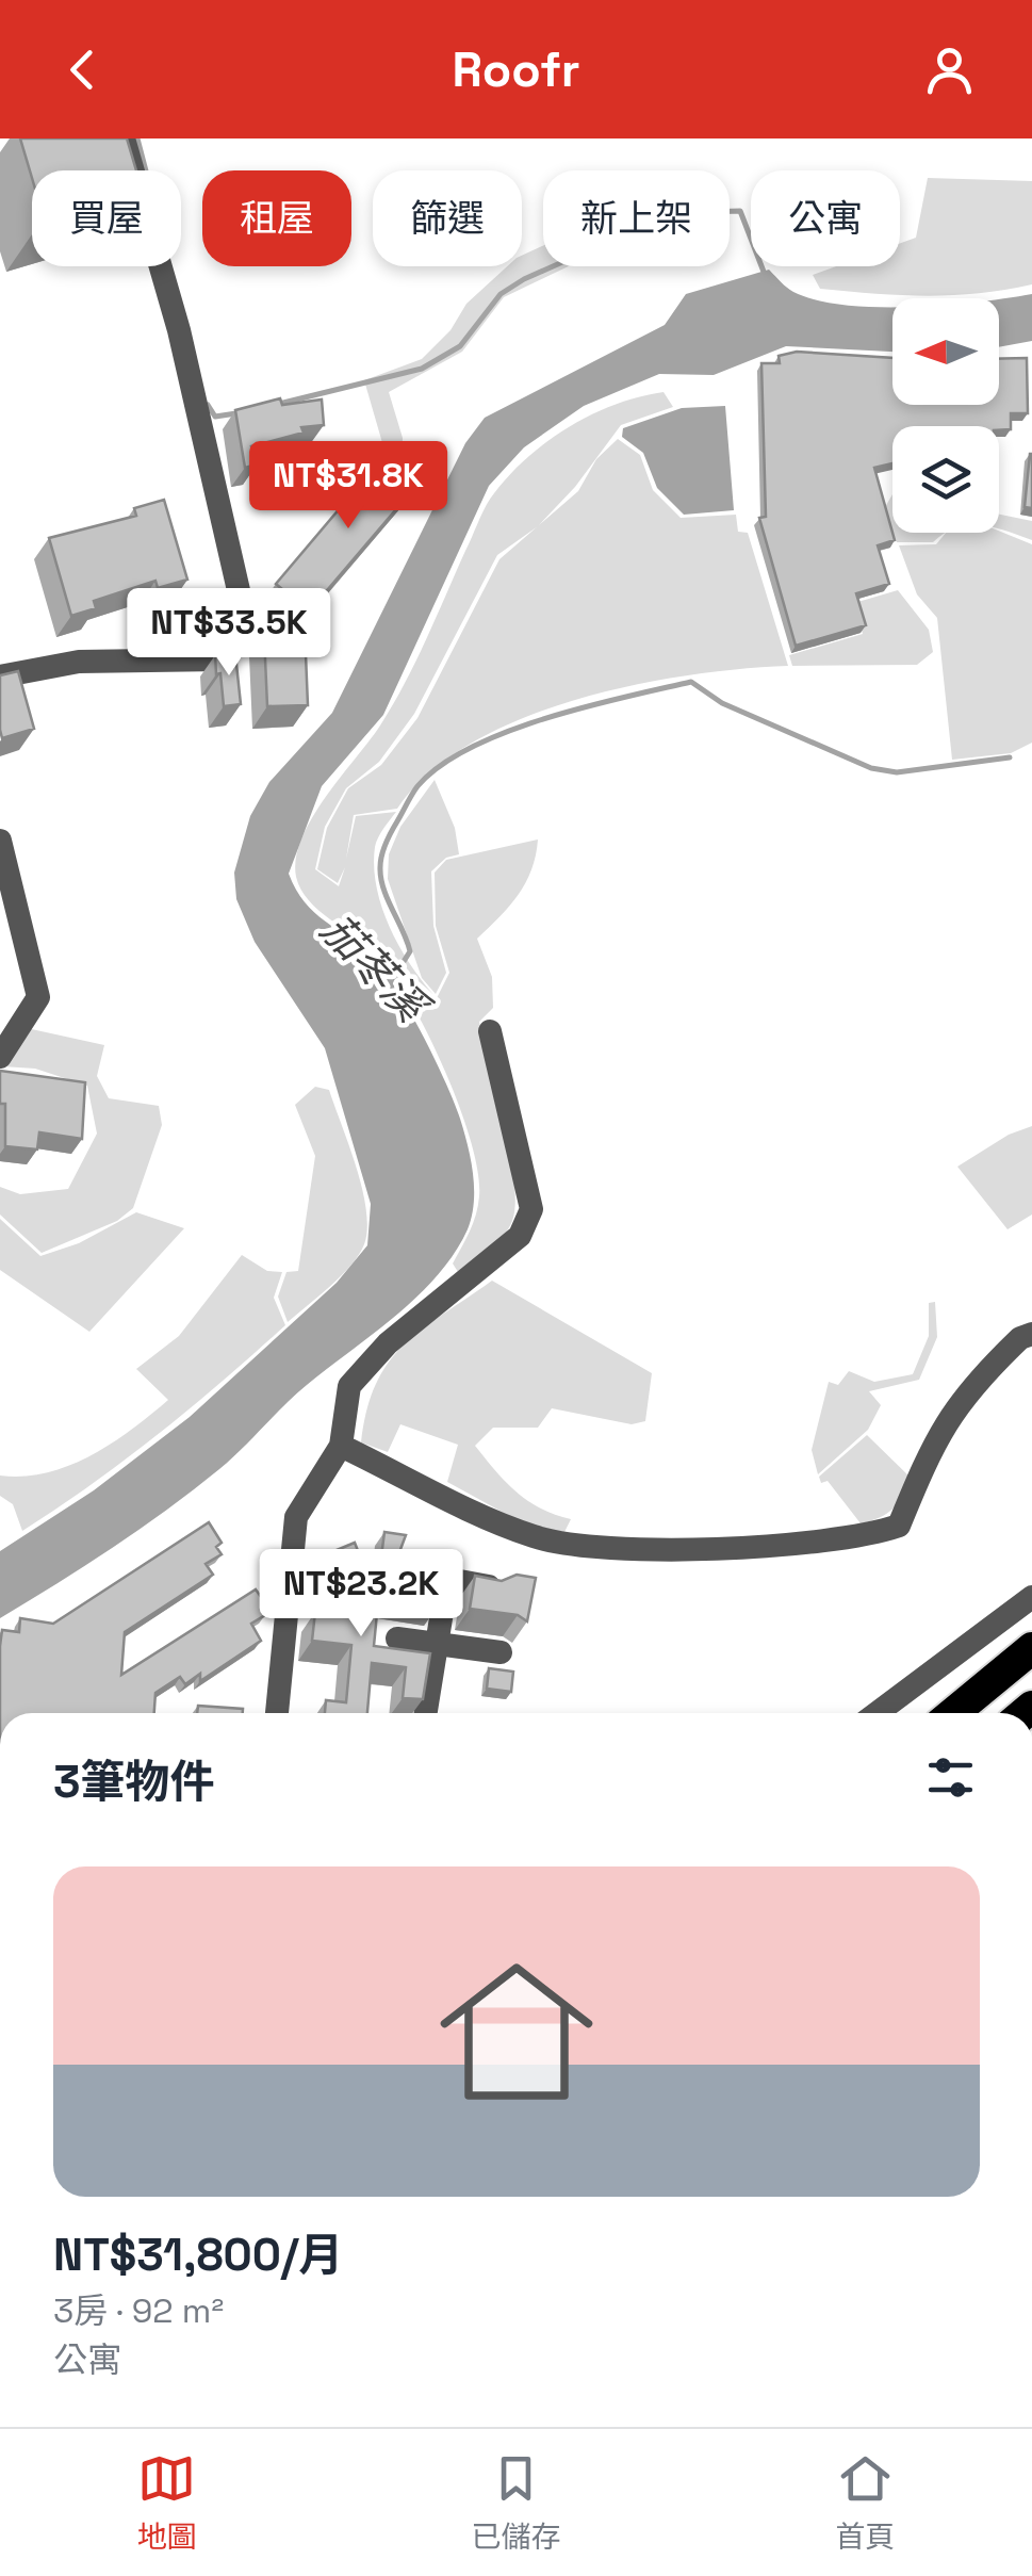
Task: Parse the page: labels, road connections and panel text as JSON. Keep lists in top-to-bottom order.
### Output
{
  "water": ["茄苳溪"],
  "north": "left",
  "page": {
    "header": "Roofr",
    "chip": [
      "買屋",
      "租屋",
      "篩選",
      "新上架",
      "公寓"
    ],
    "price": ["NT$31.8K", "NT$33.5K", "NT$23.2K"],
    "heading": "3筆物件",
    "list": [
      {
        "name": "NT$31,800/月",
        "note": "3房 · 92 m² · 公寓"
      }
    ],
    "tabs": ["地圖", "已儲存", "首頁"]
  }
}
